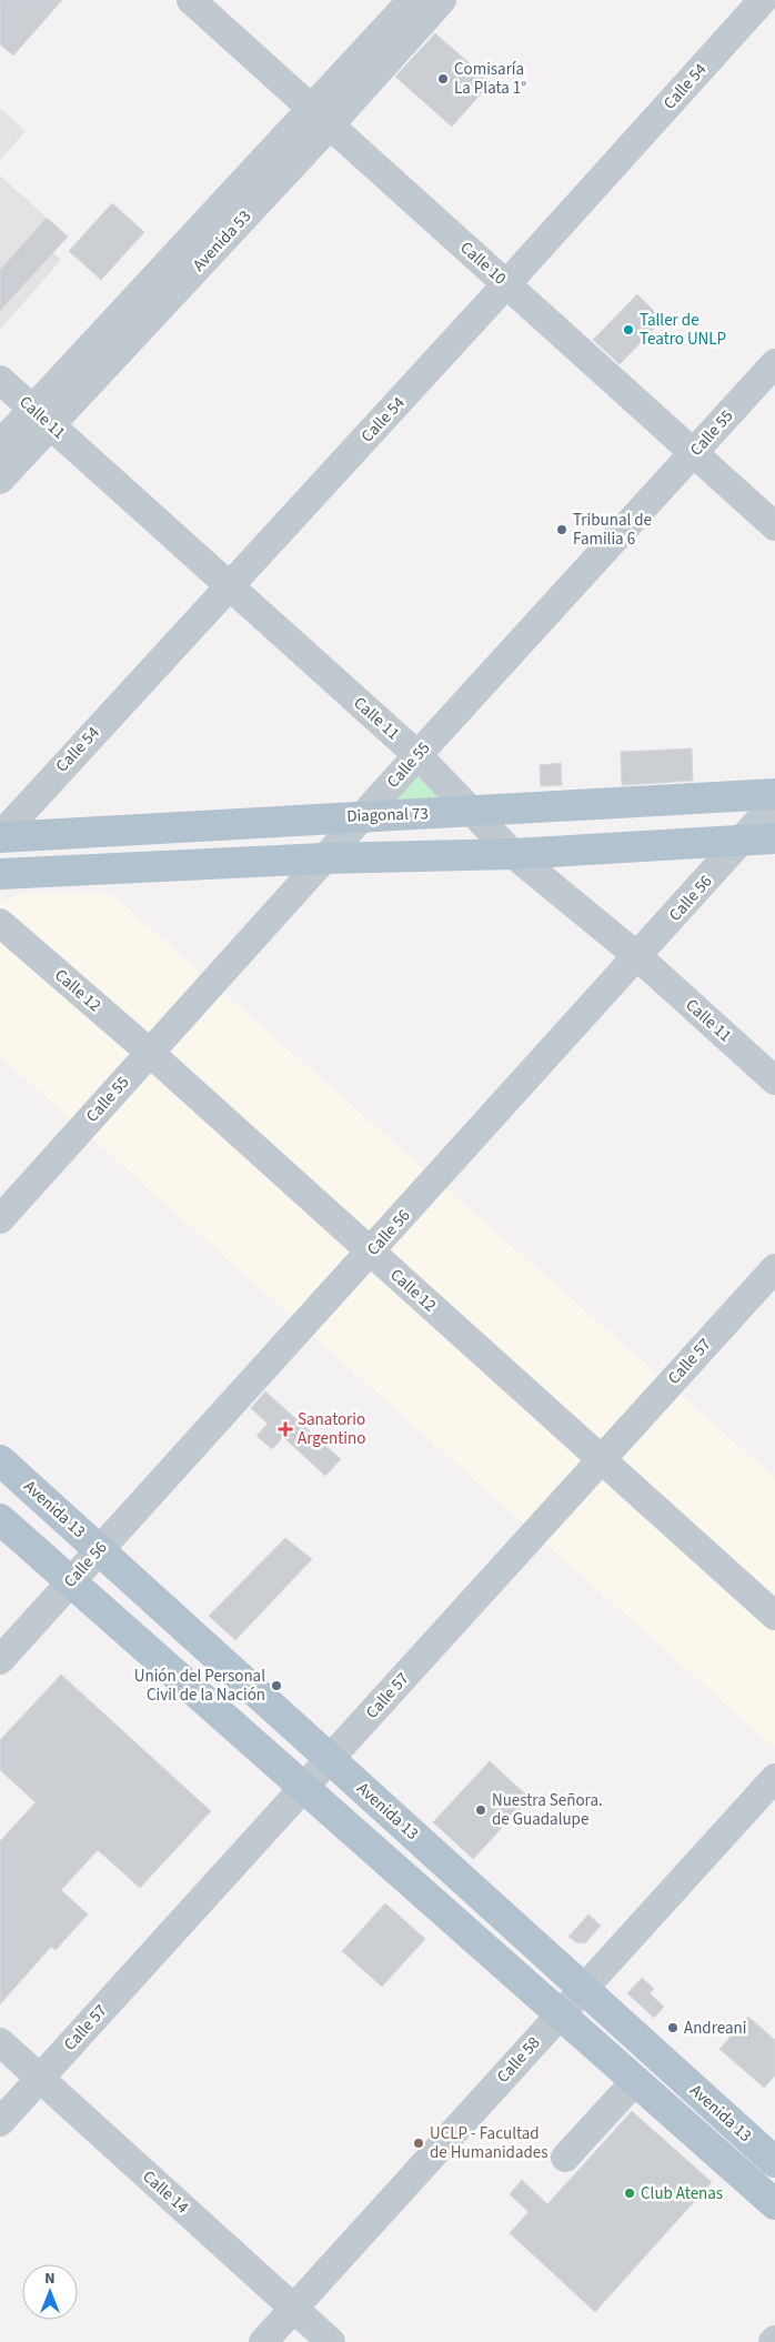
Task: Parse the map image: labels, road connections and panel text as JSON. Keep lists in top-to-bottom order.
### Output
{
  "streets": {
    "main road": ["Diagonal 73", "Avenida 13"],
    "street": [
      "Calle 54",
      "Avenida 53",
      "Calle 10",
      "Calle 11",
      "Calle 55",
      "Calle 56",
      "Calle 12",
      "Calle 57",
      "Calle 58",
      "Calle 14"
    ]
  },
  "crossings": [
    ["Calle 54", "Calle 10"],
    ["Calle 54", "Calle 11"],
    ["Calle 54", "Diagonal 73"],
    ["Avenida 53", "Calle 10"],
    ["Avenida 53", "Calle 11"],
    ["Calle 10", "Calle 55"],
    ["Calle 11", "Calle 55"],
    ["Calle 11", "Diagonal 73"],
    ["Calle 11", "Calle 56"],
    ["Calle 55", "Diagonal 73"],
    ["Calle 55", "Calle 12"],
    ["Calle 56", "Calle 12"],
    ["Calle 56", "Avenida 13"],
    ["Calle 12", "Calle 57"],
    ["Calle 57", "Avenida 13"],
    ["Calle 57", "Calle 14"],
    ["Avenida 13", "Calle 58"],
    ["Calle 58", "Calle 14"]
  ],
  "places": {
    "other": [
      "Comisaría La Plata 1°",
      "Taller de Teatro UNLP",
      "Tribunal de Familia 6",
      "Unión del Personal Civil de la Nación",
      "Nuestra Señora. de Guadalupe",
      "Andreani",
      "UCLP - Facultad de Humanidades",
      "Club Atenas"
    ],
    "health": ["Sanatorio Argentino"]
  },
  "north": "top"
}
